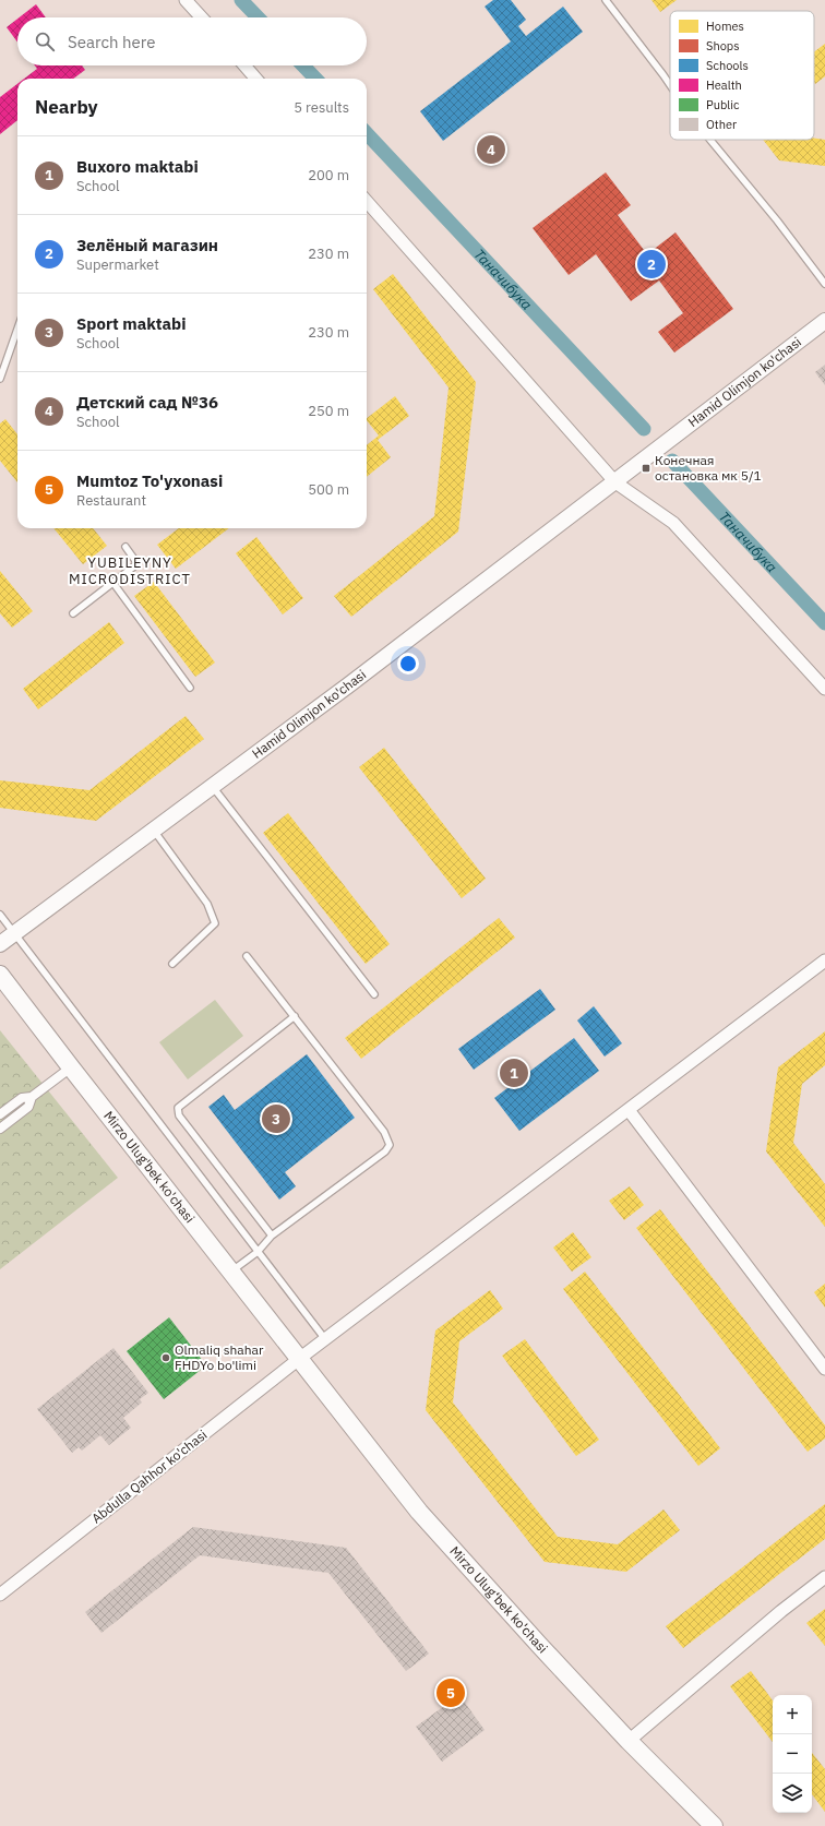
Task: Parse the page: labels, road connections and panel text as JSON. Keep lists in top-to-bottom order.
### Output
{
  "streets": {
    "main road": ["Mirzo Ulug'bek ko'chasi", "Mirzo Ulug‘bek ko'chasi"],
    "street": ["Hamid Olimjon ko'chasi", "Abdulla Qahhor ko'chasi"]
  },
  "crossings": [
    ["Mirzo Ulug'bek ko'chasi", "Abdulla Qahhor ko'chasi"],
    ["Mirzo Ulug'bek ko'chasi", "Mirzo Ulug‘bek ko'chasi"],
    ["Abdulla Qahhor ko'chasi", "Mirzo Ulug‘bek ko'chasi"]
  ],
  "districts": ["YUBILEYNY MICRODISTRICT"],
  "water": ["Таначибука"],
  "places": {
    "transit": ["Конечная остановка мк 5/1"],
    "other": ["Olmaliq shahar FHDYo bo'limi"]
  },
  "legend": [
    "Homes",
    "Shops",
    "Schools",
    "Health",
    "Public",
    "Other"
  ],
  "page": {
    "search": "Search here",
    "heading": ["Nearby", "5 results"],
    "pins": [
      "4",
      "2",
      "1",
      "3",
      "5"
    ],
    "list": [
      {
        "mark": "1",
        "name": "Buxoro maktabi",
        "note": "School",
        "value": "200 m"
      },
      {
        "mark": "2",
        "name": "Зелёный магазин",
        "note": "Supermarket",
        "value": "230 m"
      },
      {
        "mark": "3",
        "name": "Sport maktabi",
        "note": "School",
        "value": "230 m"
      },
      {
        "mark": "4",
        "name": "Детский сад №36",
        "note": "School",
        "value": "250 m"
      },
      {
        "mark": "5",
        "name": "Mumtoz To'yxonasi",
        "note": "Restaurant",
        "value": "500 m"
      }
    ],
    "map_buttons": ["+", "−"]
  }
}
